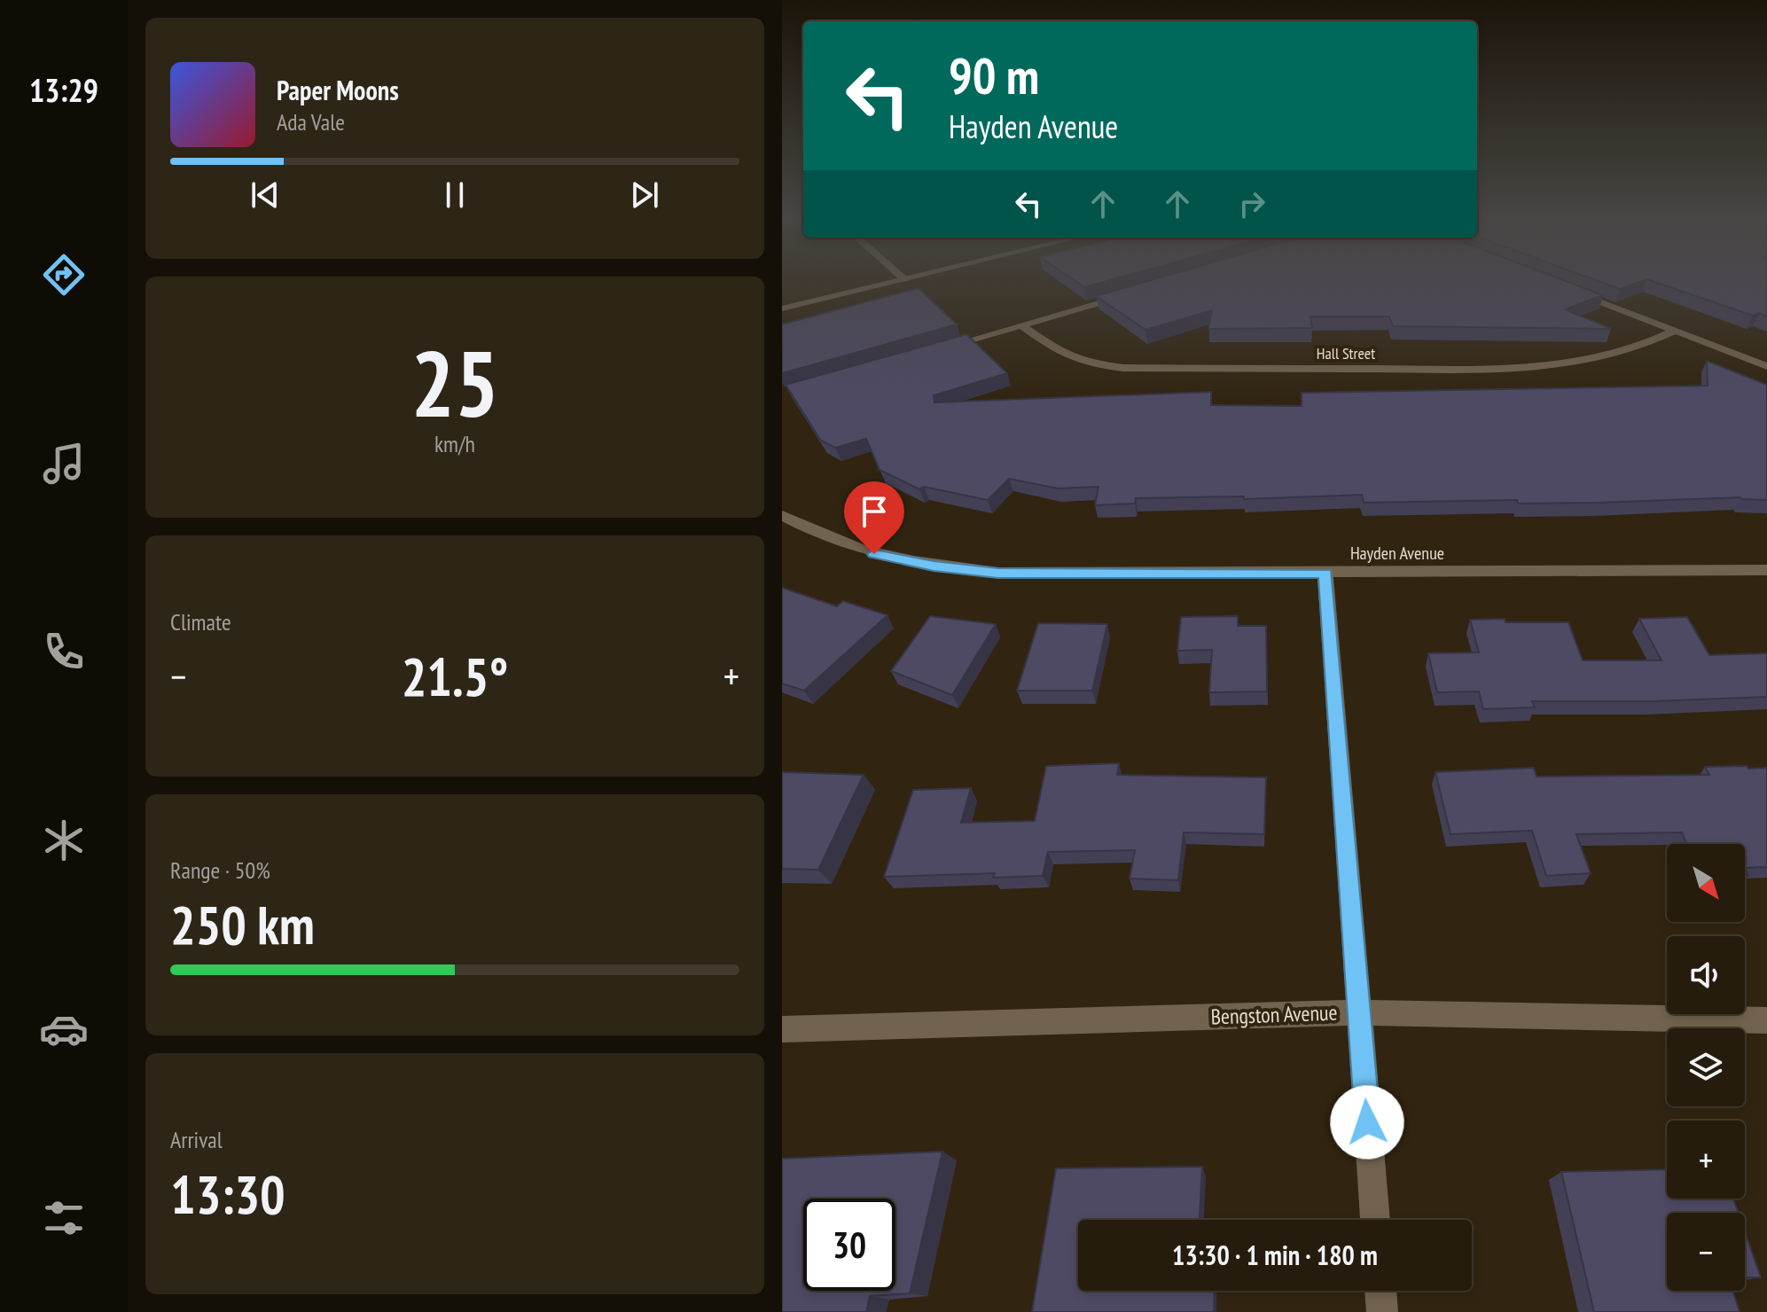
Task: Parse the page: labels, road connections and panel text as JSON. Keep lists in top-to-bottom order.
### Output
{
  "streets": {
    "street": ["Hall Street", "Hayden Avenue", "Bengston Avenue"]
  },
  "north": "bottom right",
  "page": {
    "tabs": "13:29",
    "turn": ["90 m", "Hayden Avenue"],
    "song": ["Paper Moons", "Ada Vale"],
    "tile": [
      ["25", "km/h"],
      "Climate",
      ["Range · 50%", "250 km"],
      ["Arrival", "13:30"]
    ],
    "heat": ["−", "21.5°", "+"],
    "map_buttons": ["+", "−"],
    "limit": "30",
    "trip": "13:30 · 1 min · 180 m"
  }
}
